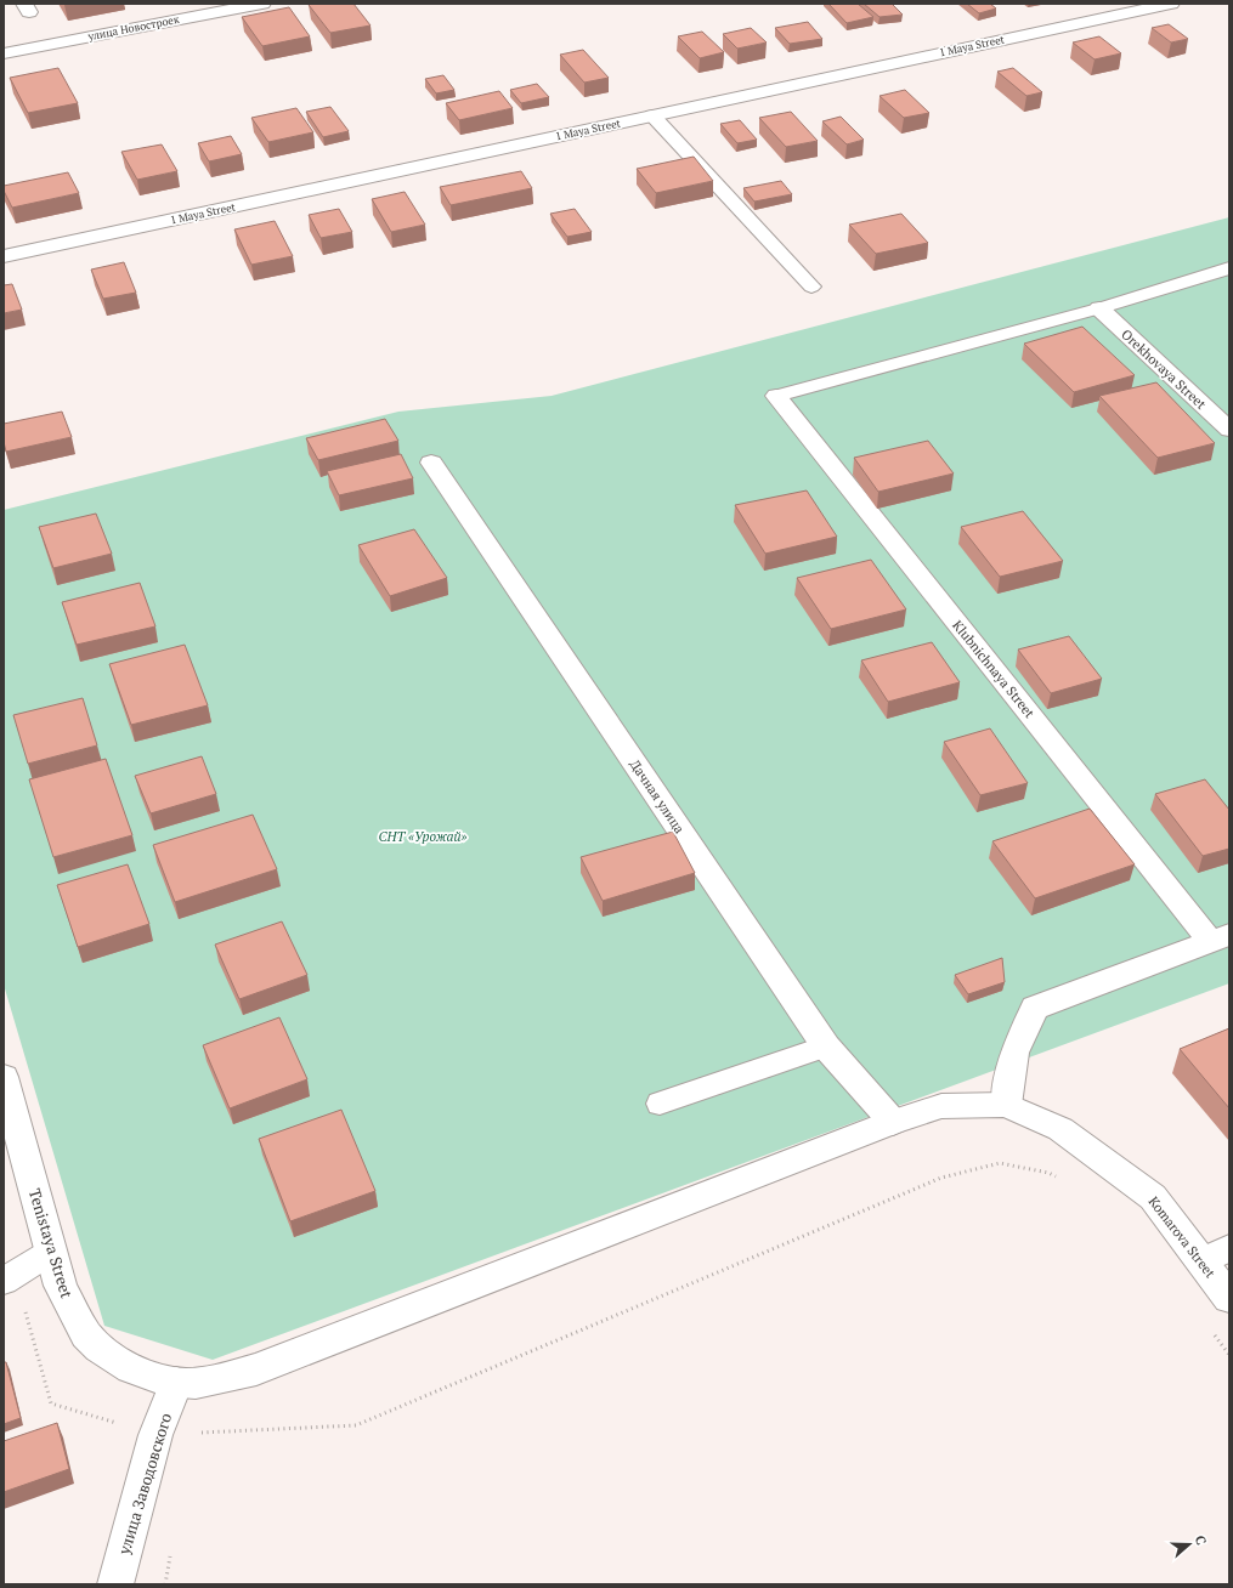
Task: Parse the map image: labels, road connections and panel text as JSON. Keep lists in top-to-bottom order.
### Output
{
  "streets": {
    "street": [
      "улица Новостроек",
      "1 Maya Street",
      "Orekhovaya Street",
      "Klubnichnaya Street",
      "Дачная улица",
      "Komarova Street",
      "Tenistaya Street",
      "улица Заводовского"
    ]
  },
  "crossings": [
    ["Tenistaya Street", "улица Заводовского"]
  ],
  "parks": ["СНТ «Урожай»"],
  "north": "right"
}
